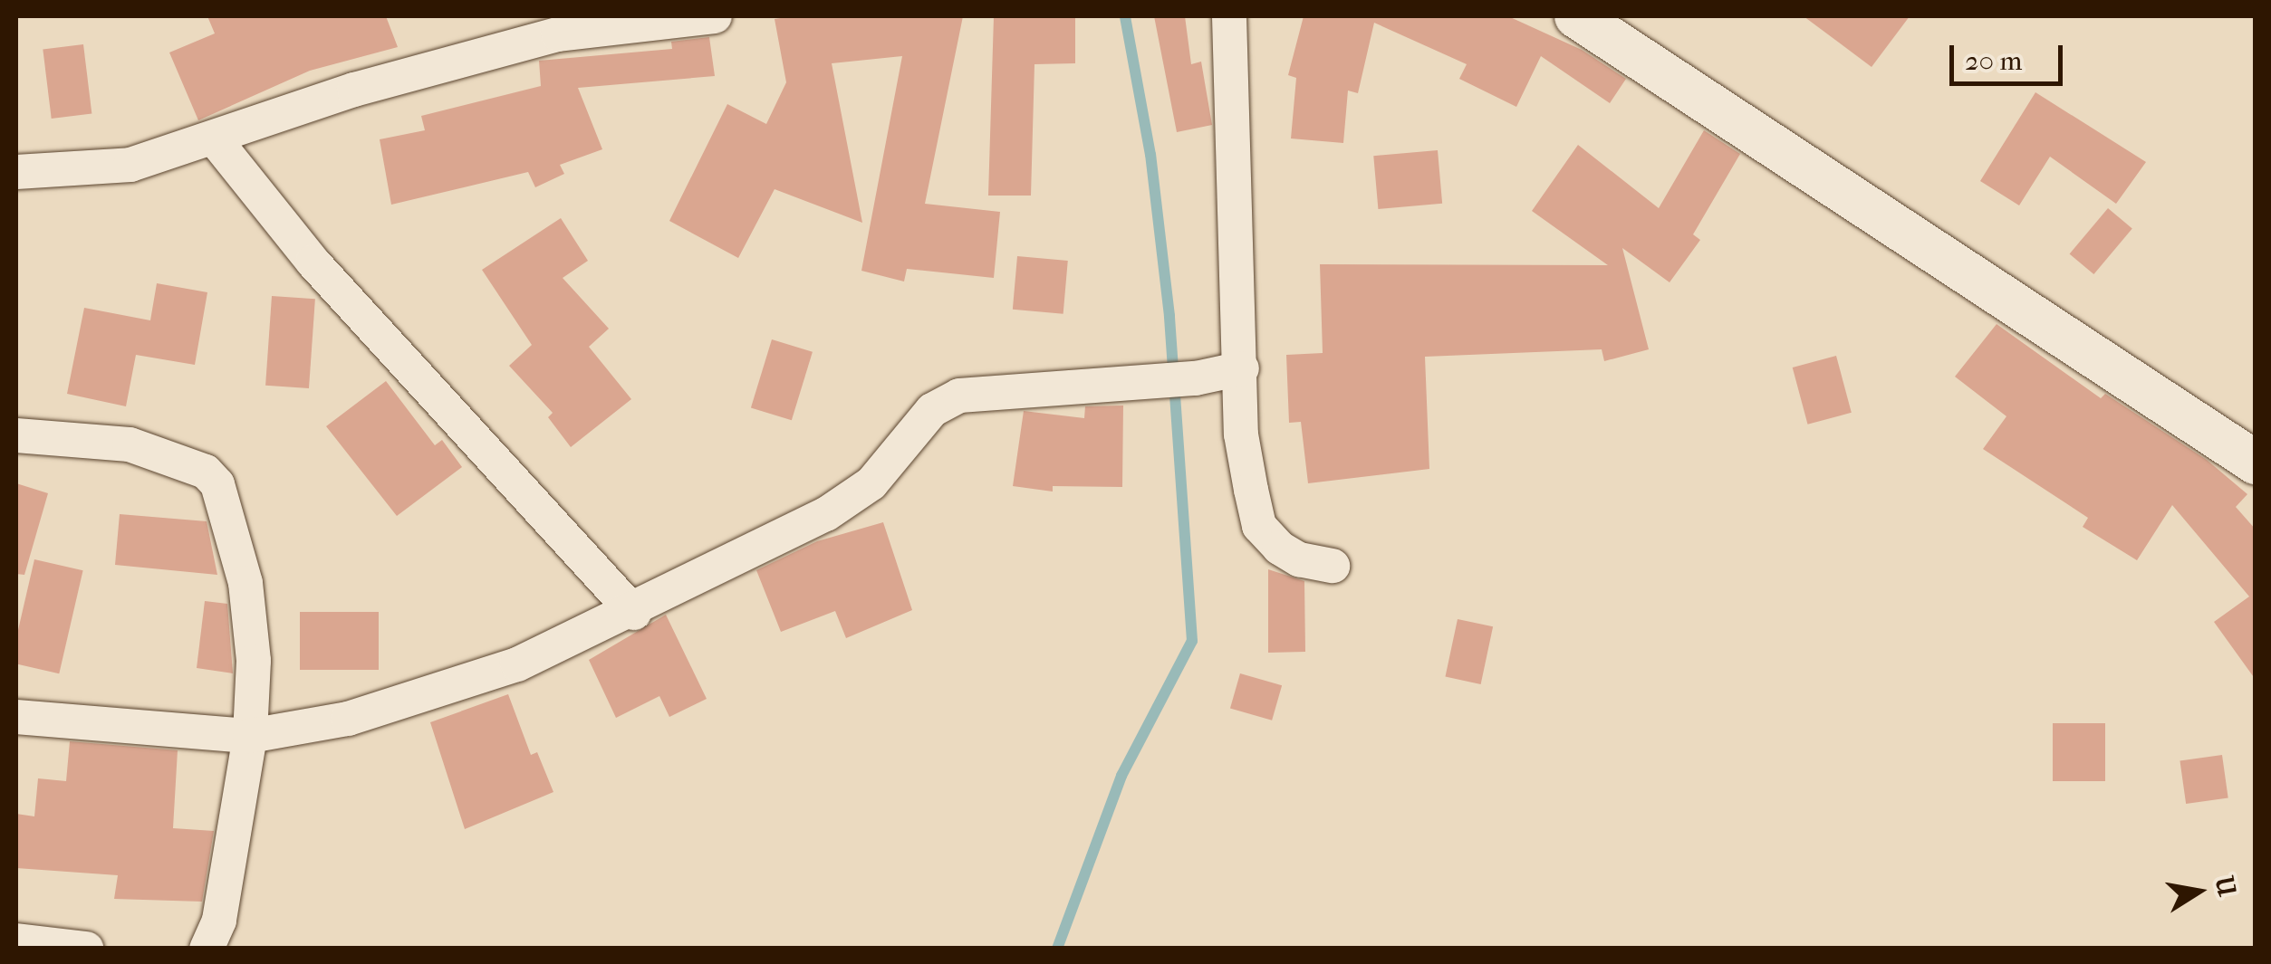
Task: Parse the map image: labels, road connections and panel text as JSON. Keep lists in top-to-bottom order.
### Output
{
  "scale_bar": "20 m",
  "north": "right"
}
